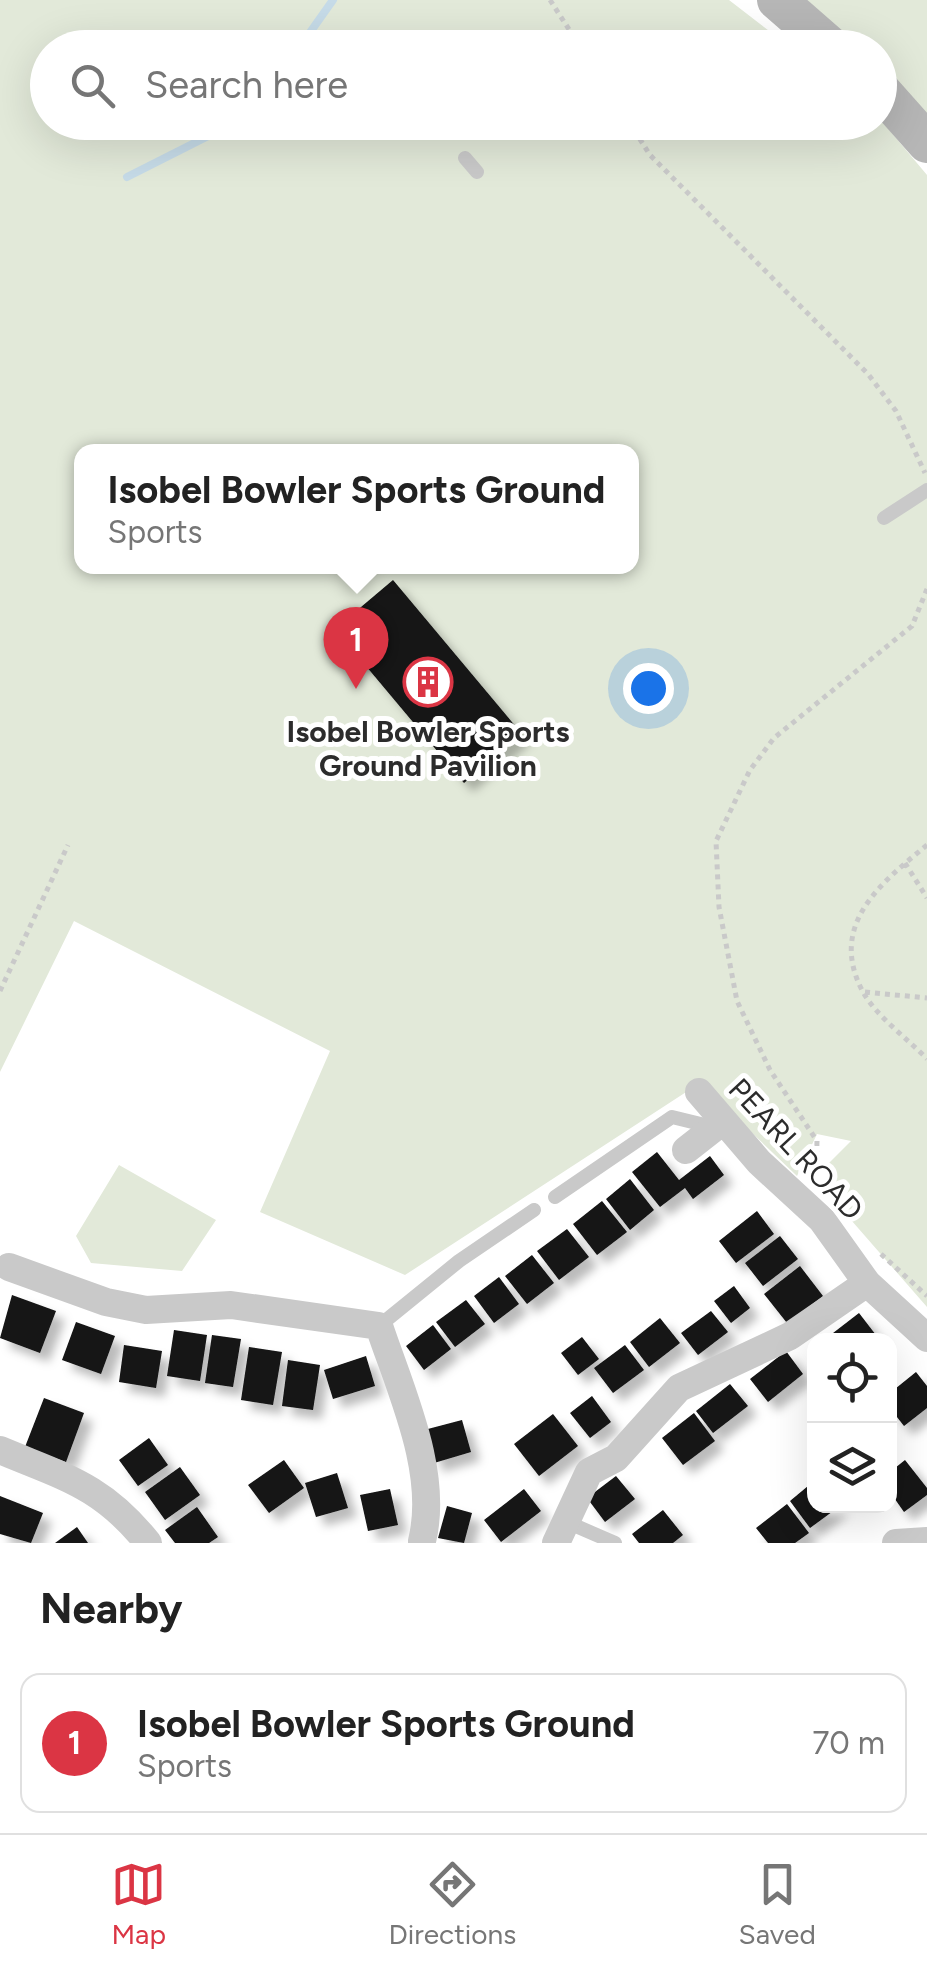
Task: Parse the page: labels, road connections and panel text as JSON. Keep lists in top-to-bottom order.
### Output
{
  "streets": {
    "street": ["PEARL ROAD"]
  },
  "places": {
    "building": ["Isobel Bowler Sports Ground Pavilion"]
  },
  "page": {
    "search": "Search here",
    "popup": ["Isobel Bowler Sports Ground", "Sports"],
    "pins": "1",
    "heading": "Nearby",
    "list": [
      {
        "mark": "1",
        "name": "Isobel Bowler Sports Ground",
        "note": "Sports",
        "value": "70 m"
      }
    ],
    "nav": ["Map", "Directions", "Saved"]
  }
}
